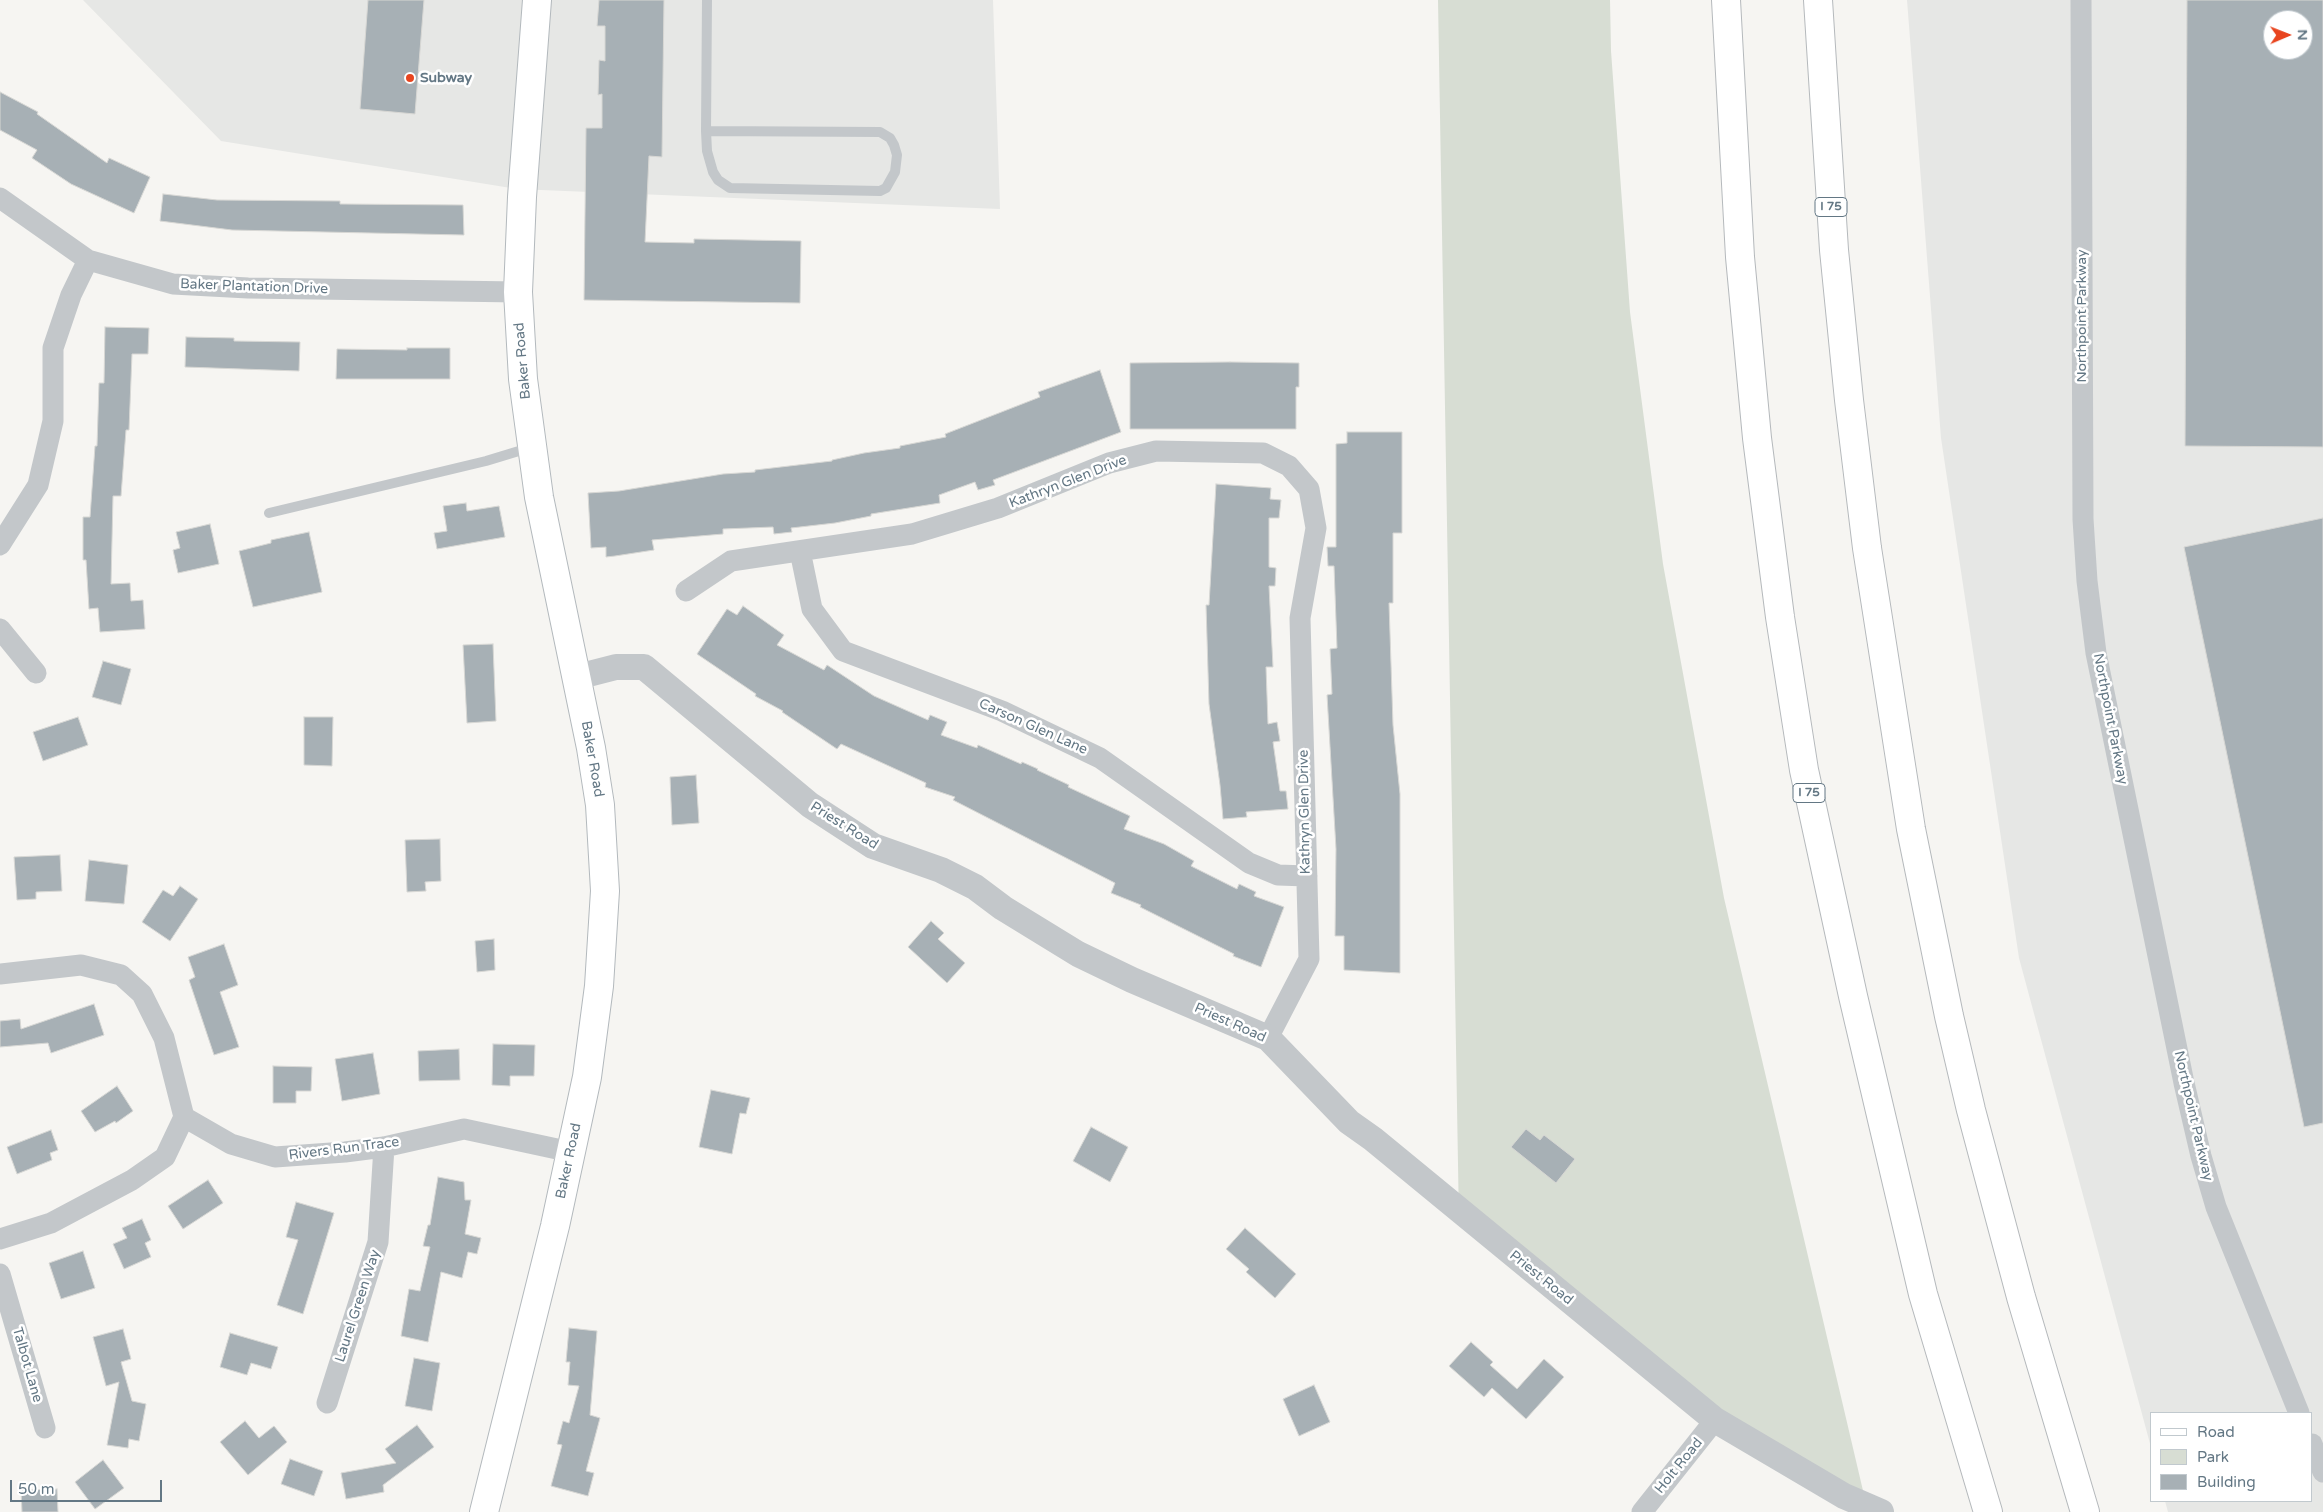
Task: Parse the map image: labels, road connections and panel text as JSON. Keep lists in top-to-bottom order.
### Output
{
  "streets": {
    "main road": ["I 75", "Baker Road"],
    "street": [
      "Baker Plantation Drive",
      "Northpoint Parkway",
      "Kathryn Glen Drive",
      "Carson Glen Lane",
      "Priest Road",
      "Rivers Run Trace",
      "Laurel Green Way",
      "Talbot Lane",
      "Holt Road"
    ]
  },
  "crossings": [
    ["Baker Plantation Drive", "Baker Road"],
    ["Baker Road", "Priest Road"],
    ["Baker Road", "Rivers Run Trace"],
    ["Kathryn Glen Drive", "Carson Glen Lane"],
    ["Kathryn Glen Drive", "Priest Road"],
    ["Priest Road", "Holt Road"],
    ["Rivers Run Trace", "Laurel Green Way"]
  ],
  "places": ["Subway"],
  "legend": ["Road", "Park", "Building"],
  "scale_bar": "50 m",
  "north": "right"
}
